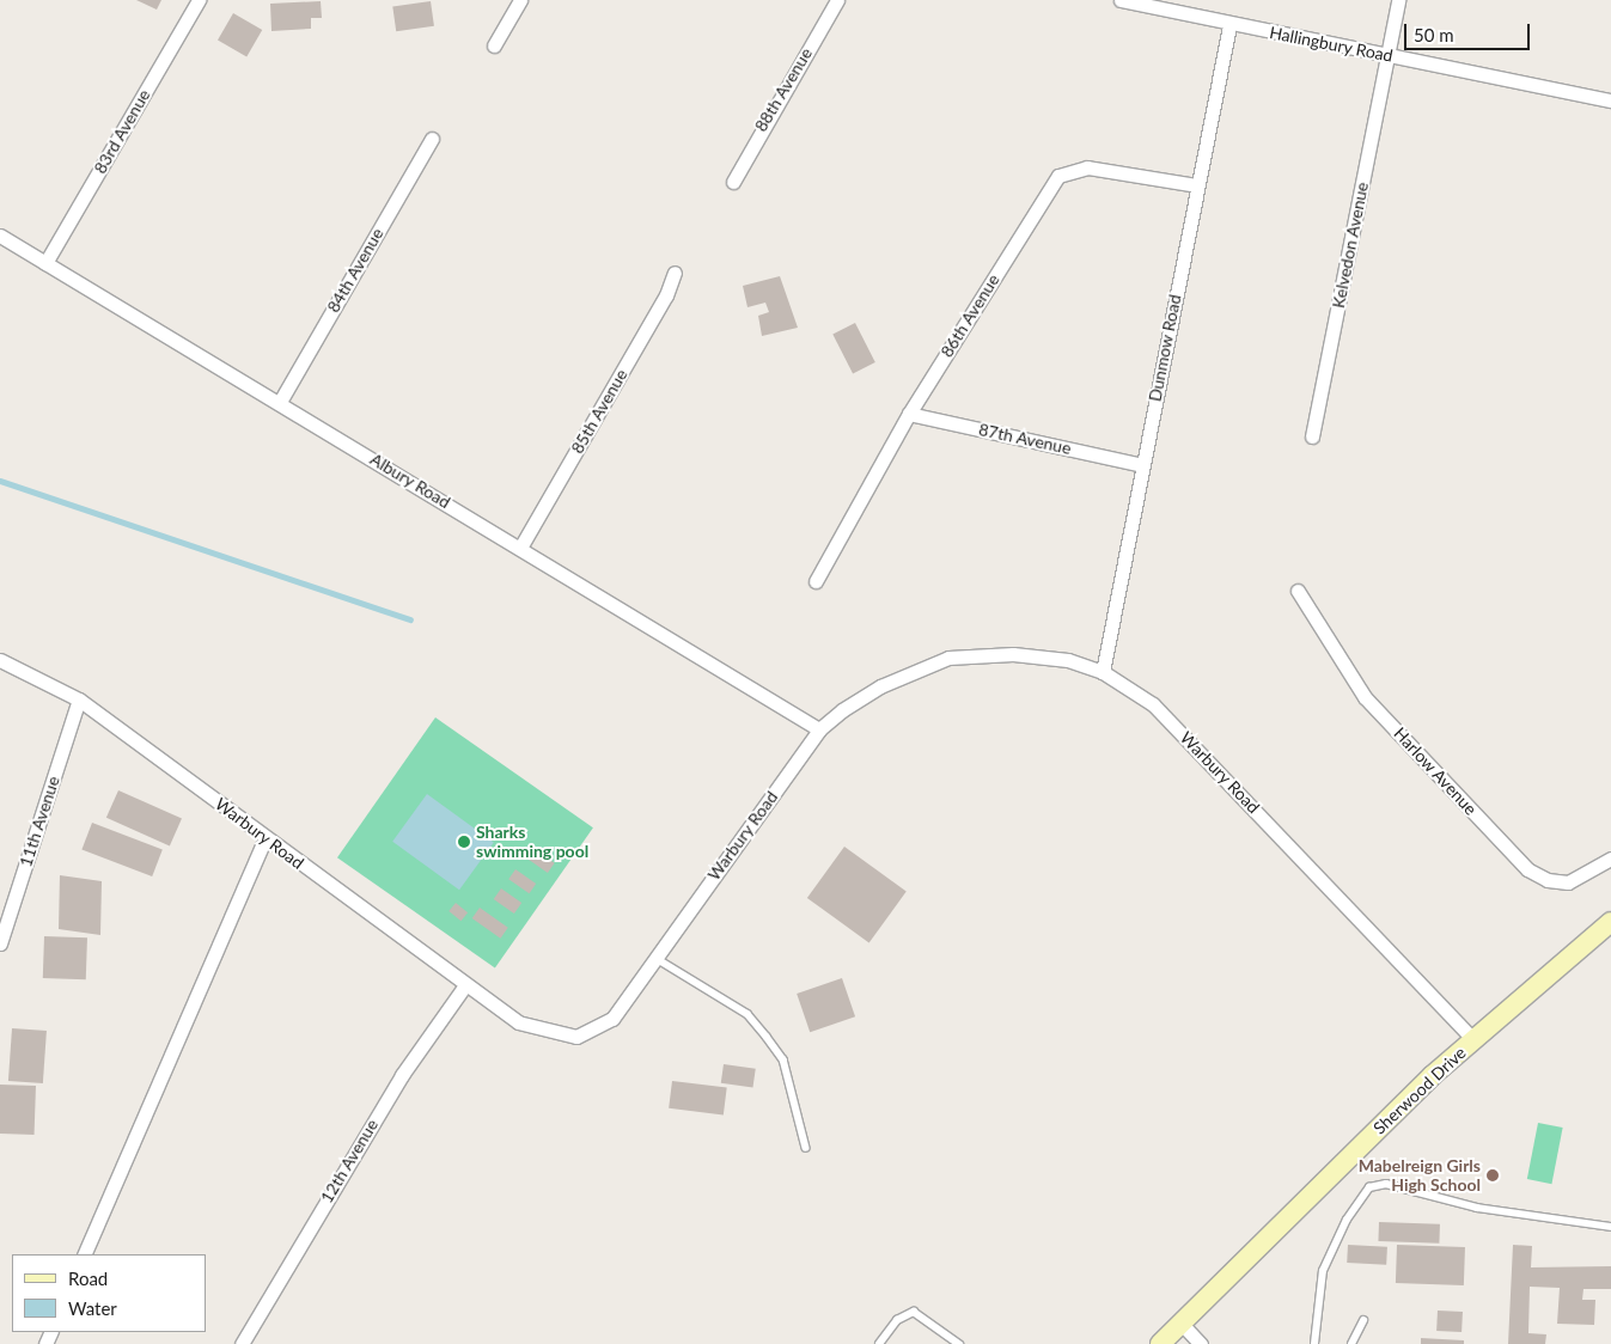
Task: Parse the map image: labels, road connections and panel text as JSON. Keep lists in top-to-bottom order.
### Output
{
  "streets": {
    "street": [
      "Hallingbury Road",
      "88th Avenue",
      "83rd Avenue",
      "Kelvedon Avenue",
      "84th Avenue",
      "86th Avenue",
      "Dunmow Road",
      "85th Avenue",
      "87th Avenue",
      "Albury Road",
      "Harlow Avenue",
      "Warbury Road",
      "11th Avenue",
      "Sherwood Drive",
      "12th Avenue"
    ]
  },
  "crossings": [
    ["Hallingbury Road", "Kelvedon Avenue"],
    ["Hallingbury Road", "Dunmow Road"],
    ["83rd Avenue", "Albury Road"],
    ["84th Avenue", "Albury Road"],
    ["86th Avenue", "Dunmow Road"],
    ["86th Avenue", "87th Avenue"],
    ["Dunmow Road", "87th Avenue"],
    ["Dunmow Road", "Warbury Road"],
    ["85th Avenue", "Albury Road"],
    ["Albury Road", "Warbury Road"],
    ["Warbury Road", "11th Avenue"],
    ["Warbury Road", "Sherwood Drive"],
    ["Warbury Road", "12th Avenue"]
  ],
  "places": ["Sharks swimming pool", "Mabelreign Girls High School"],
  "legend": ["Road", "Water"],
  "scale_bar": "50 m"
}
